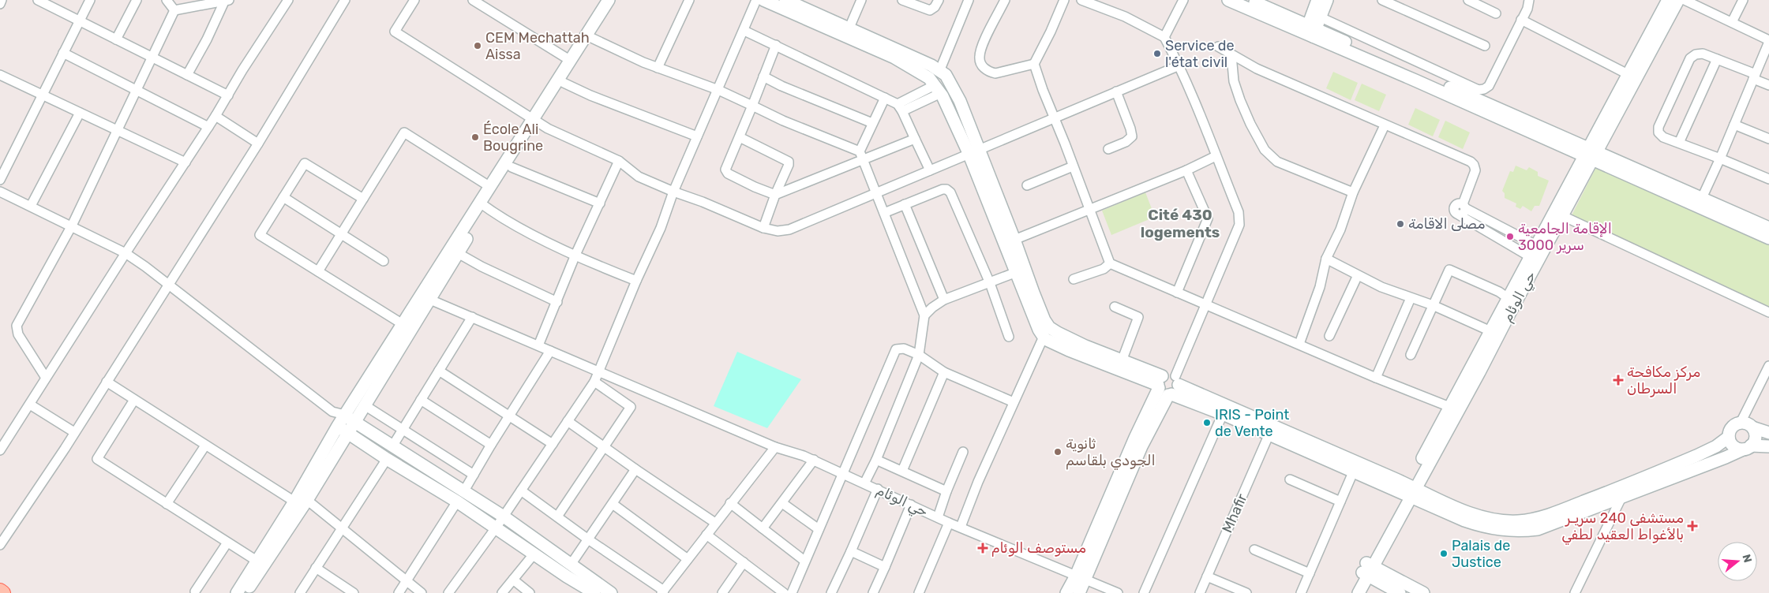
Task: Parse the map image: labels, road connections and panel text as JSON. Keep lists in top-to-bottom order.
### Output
{
  "streets": {
    "street": ["حي الوئام", "Mhafir"]
  },
  "districts": ["Cité 430 logements"],
  "places": {
    "other": [
      "CEM Mechattah Aissa",
      "Service de l'état civil",
      "École Ali Bougrine",
      "مصلى الاقامة",
      "الإقامة الجامعية 3000 سرير",
      "IRIS - Point de Vente",
      "ثانوية الجودي بلقاسم",
      "Palais de Justice"
    ],
    "health": ["مركز مكافحة السرطان", "مستشفى 240 سريـر بالأغواط العقيد لطفي", "مستوصف الوئام"]
  },
  "north": "right"
}
